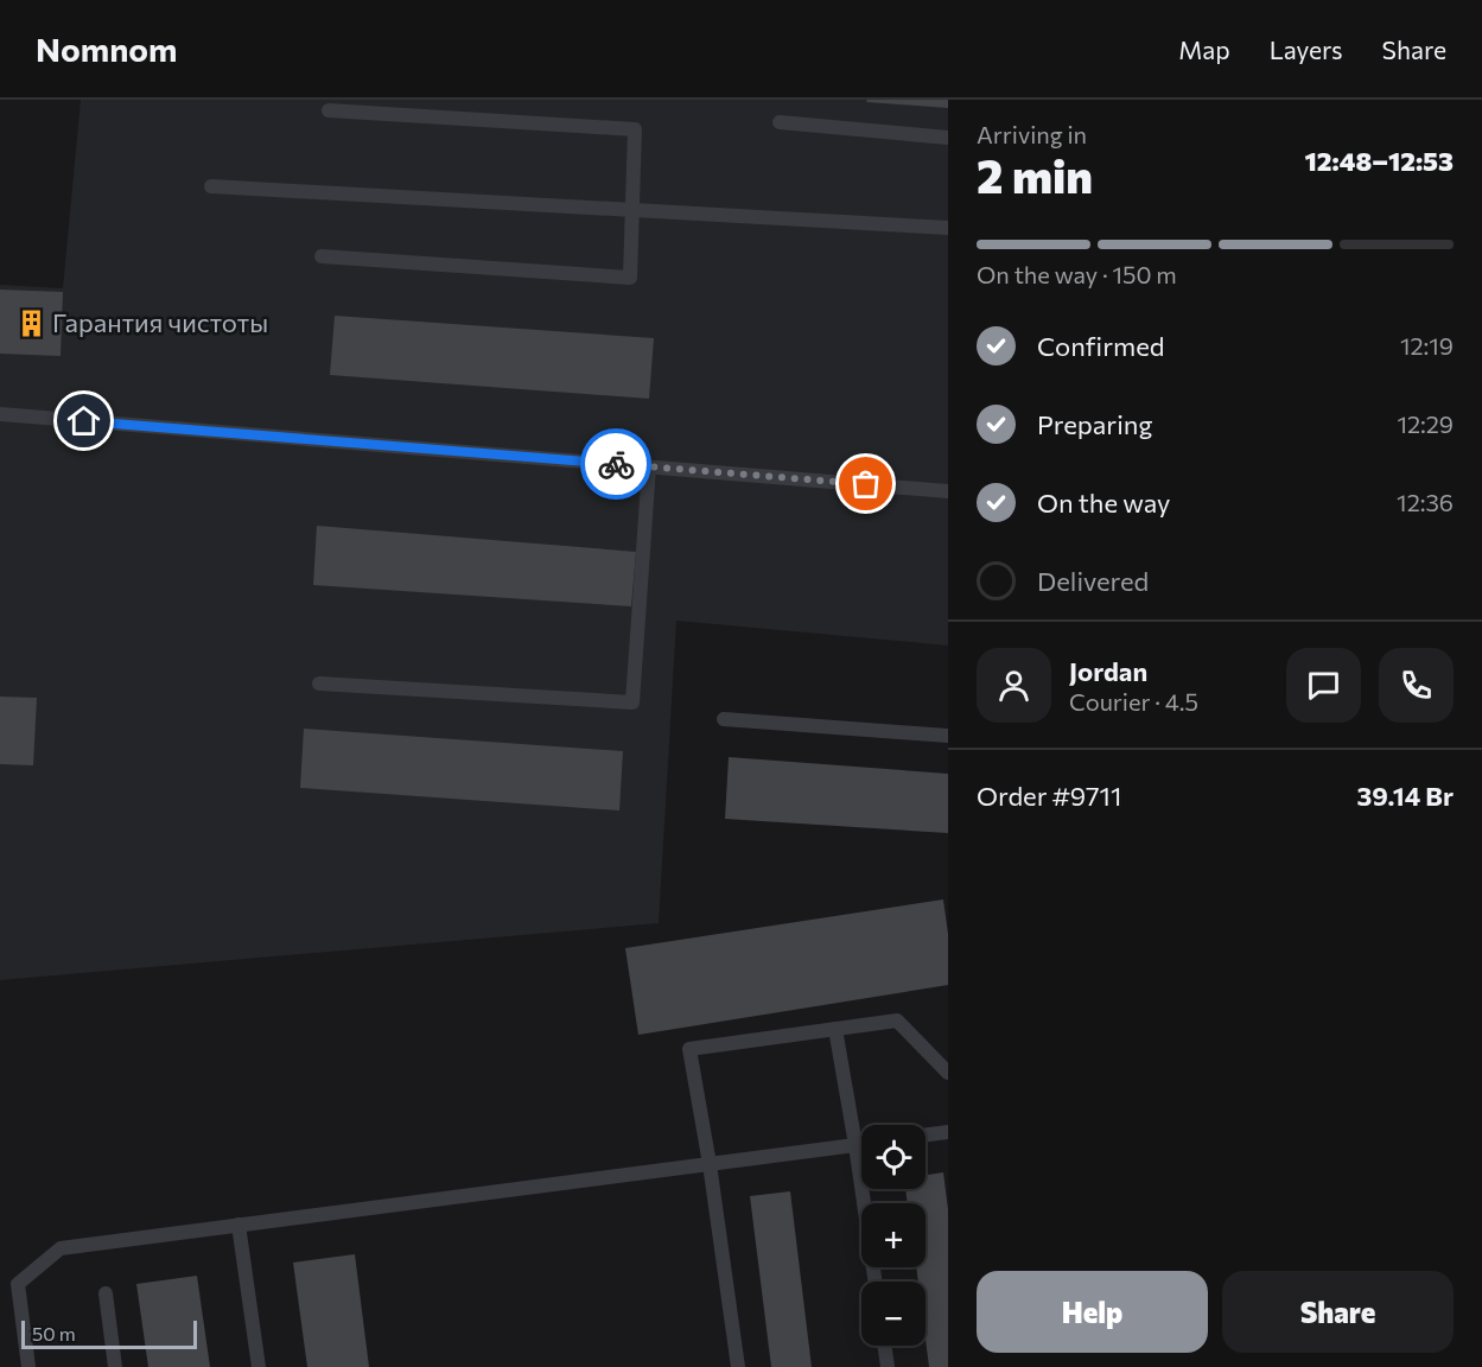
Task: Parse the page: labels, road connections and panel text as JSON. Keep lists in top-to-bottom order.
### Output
{
  "places": {
    "building": ["Гарантия чистоты"]
  },
  "scale_bar": "50 m",
  "page": {
    "header": "Nomnom",
    "nav": ["Map", "Layers", "Share"],
    "heading": ["2 min", "Arriving in", "12:48–12:53"],
    "panel": [
      "Jordan",
      "Courier · 4.5",
      "Order #9711",
      "39.14 Br"
    ],
    "bar": "On the way · 150 m",
    "list": [
      ["Confirmed", "12:19"],
      ["Preparing", "12:29"],
      ["On the way", "12:36"],
      "Delivered"
    ],
    "map_buttons": ["+", "−"],
    "buttons": ["Help", "Share"],
    "scale": "50 m"
  }
}
